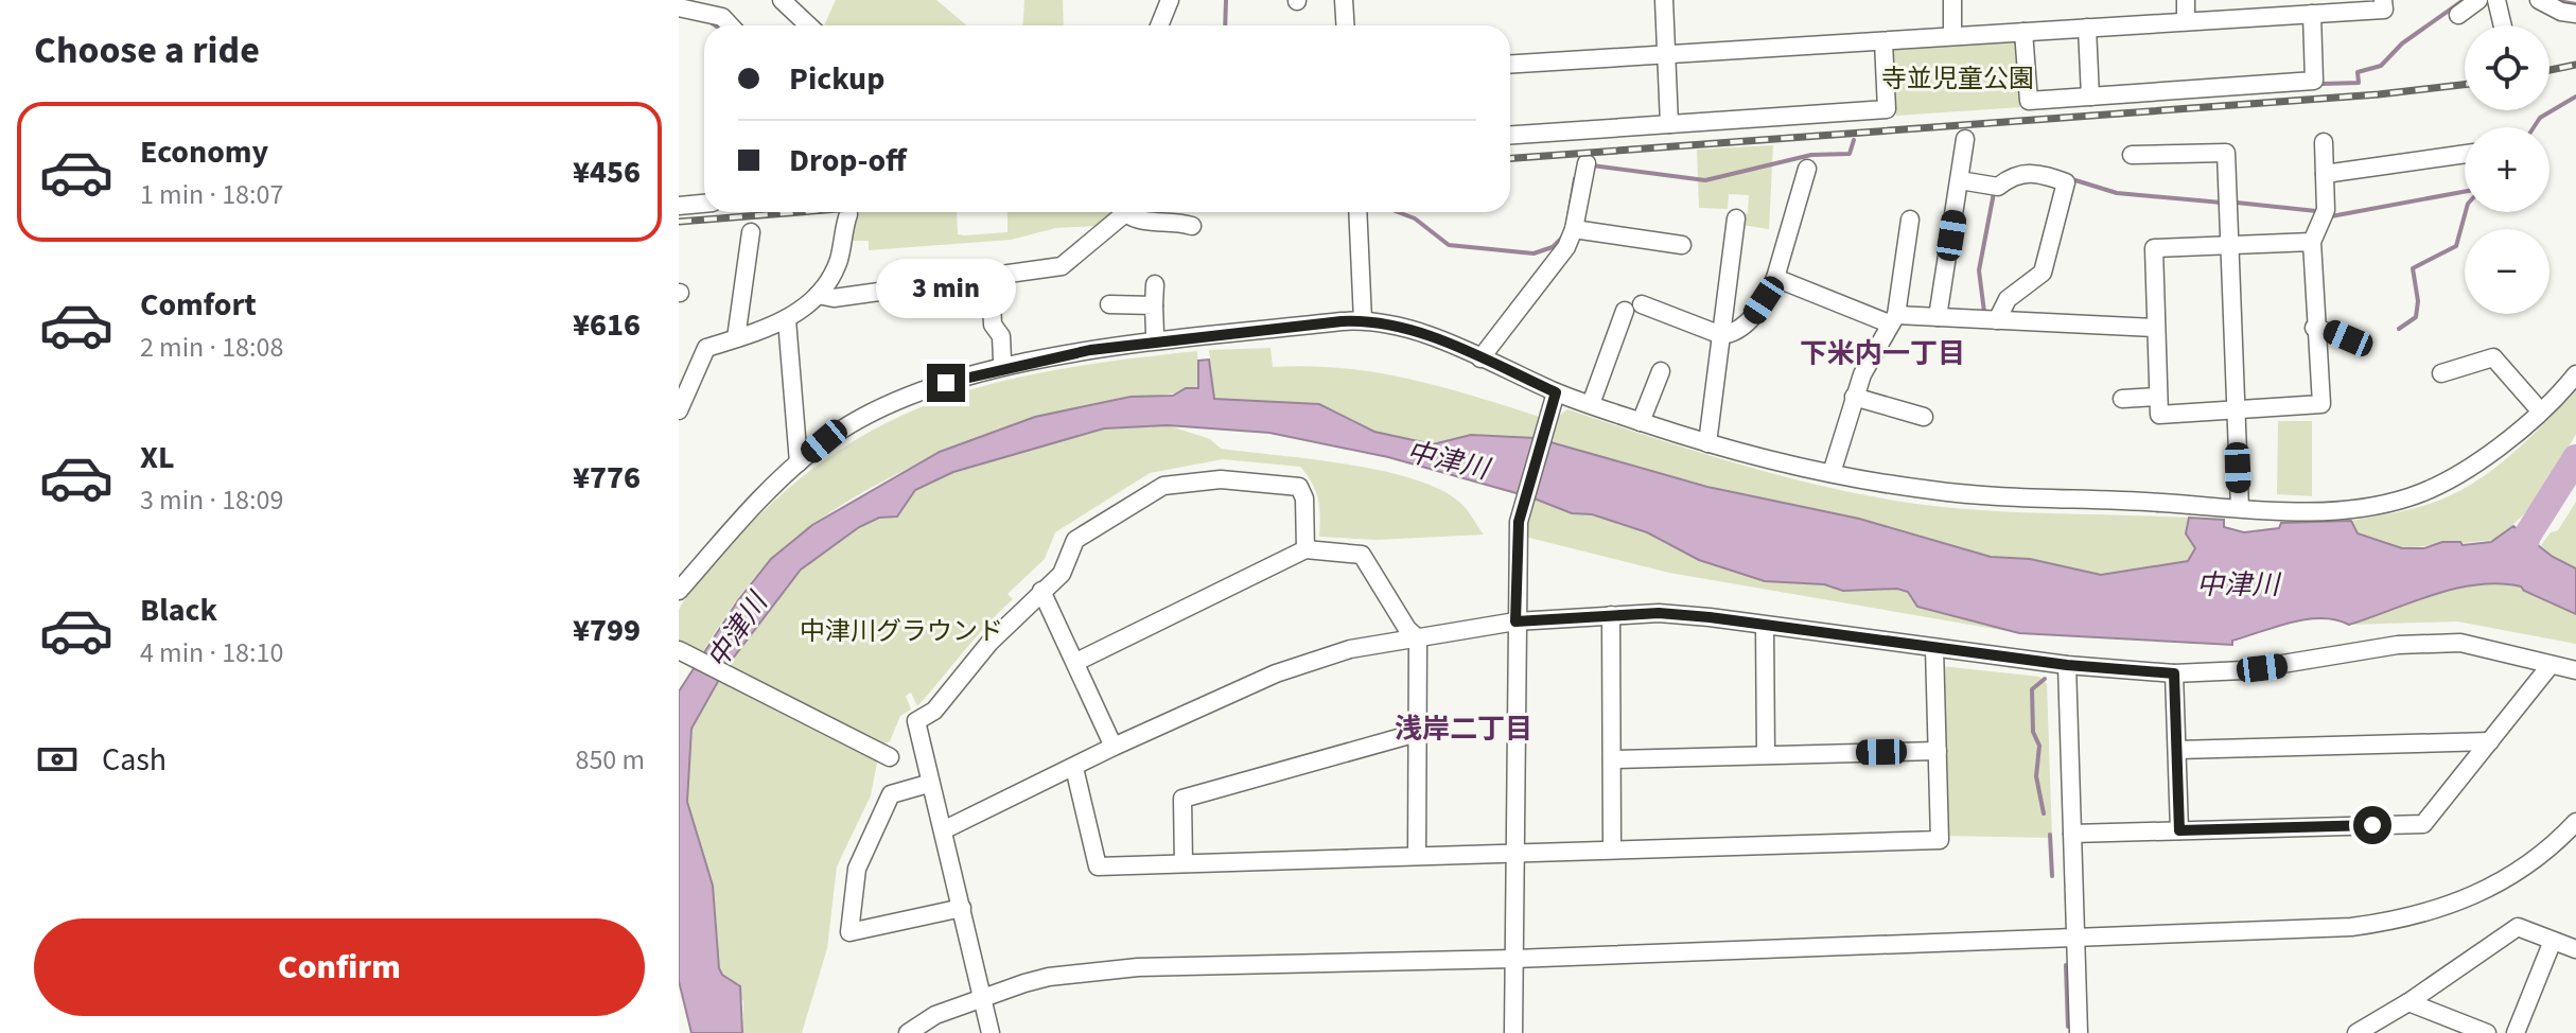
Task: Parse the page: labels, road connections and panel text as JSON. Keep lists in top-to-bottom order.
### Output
{
  "districts": ["下米内一丁目", "浅岸二丁目"],
  "water": ["中津川"],
  "parks": ["寺並児童公園", "中津川グラウンド"],
  "page": {
    "heading": "Choose a ride",
    "map_buttons": ["+", "−"],
    "banner": ["Pickup", "Drop-off"],
    "list": [
      {
        "name": "Economy",
        "note": "1 min · 18:07",
        "value": "¥456"
      },
      {
        "name": "Comfort",
        "note": "2 min · 18:08",
        "value": "¥616"
      },
      {
        "name": "XL",
        "note": "3 min · 18:09",
        "value": "¥776"
      },
      {
        "name": "Black",
        "note": "4 min · 18:10",
        "value": "¥799"
      }
    ],
    "bubble": "3 min",
    "pay": ["Cash", "850 m"],
    "buttons": "Confirm"
  }
}
